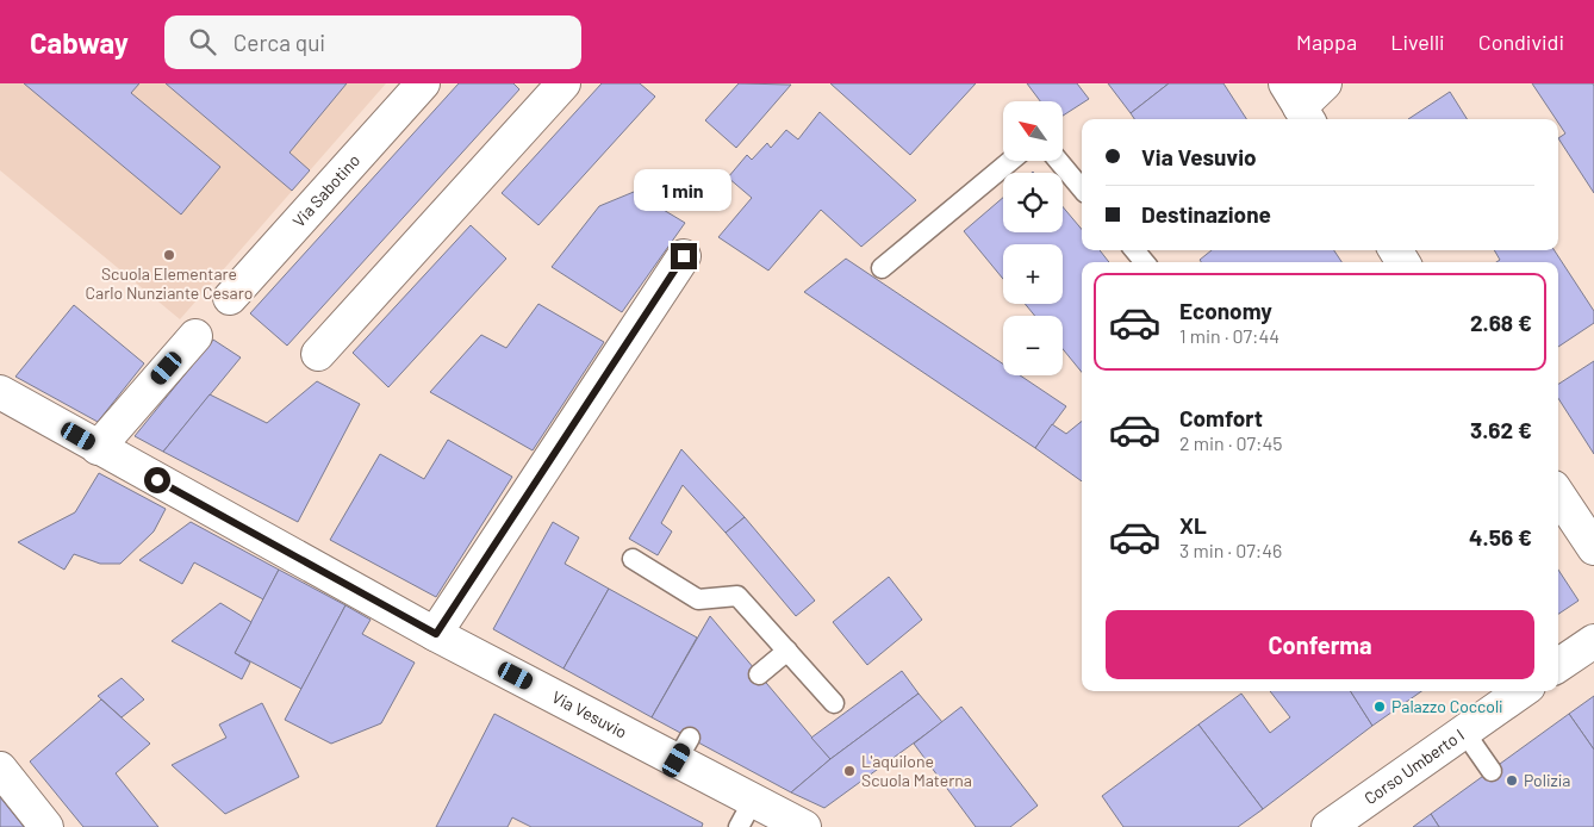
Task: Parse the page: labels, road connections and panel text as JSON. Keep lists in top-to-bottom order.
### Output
{
  "streets": {
    "street": ["Via Sabotino", "Via Vesuvio", "Corso Umberto I"]
  },
  "places": [
    "Scuola Elementare Carlo Nunziante Cesaro",
    "Palazzo Coccoli",
    "L'aquilone Scuola Materna",
    "Polizia"
  ],
  "north": "top left",
  "page": {
    "header": "Cabway",
    "search": "Cerca qui",
    "nav": ["Mappa", "Livelli", "Condividi"],
    "map_buttons": ["+", "−"],
    "banner": ["Via Vesuvio", "Destinazione"],
    "bubble": "1 min",
    "list": [
      {
        "name": "Economy",
        "note": "1 min · 07:44",
        "value": "2.68 €"
      },
      {
        "name": "Comfort",
        "note": "2 min · 07:45",
        "value": "3.62 €"
      },
      {
        "name": "XL",
        "note": "3 min · 07:46",
        "value": "4.56 €"
      }
    ],
    "buttons": "Conferma"
  }
}
